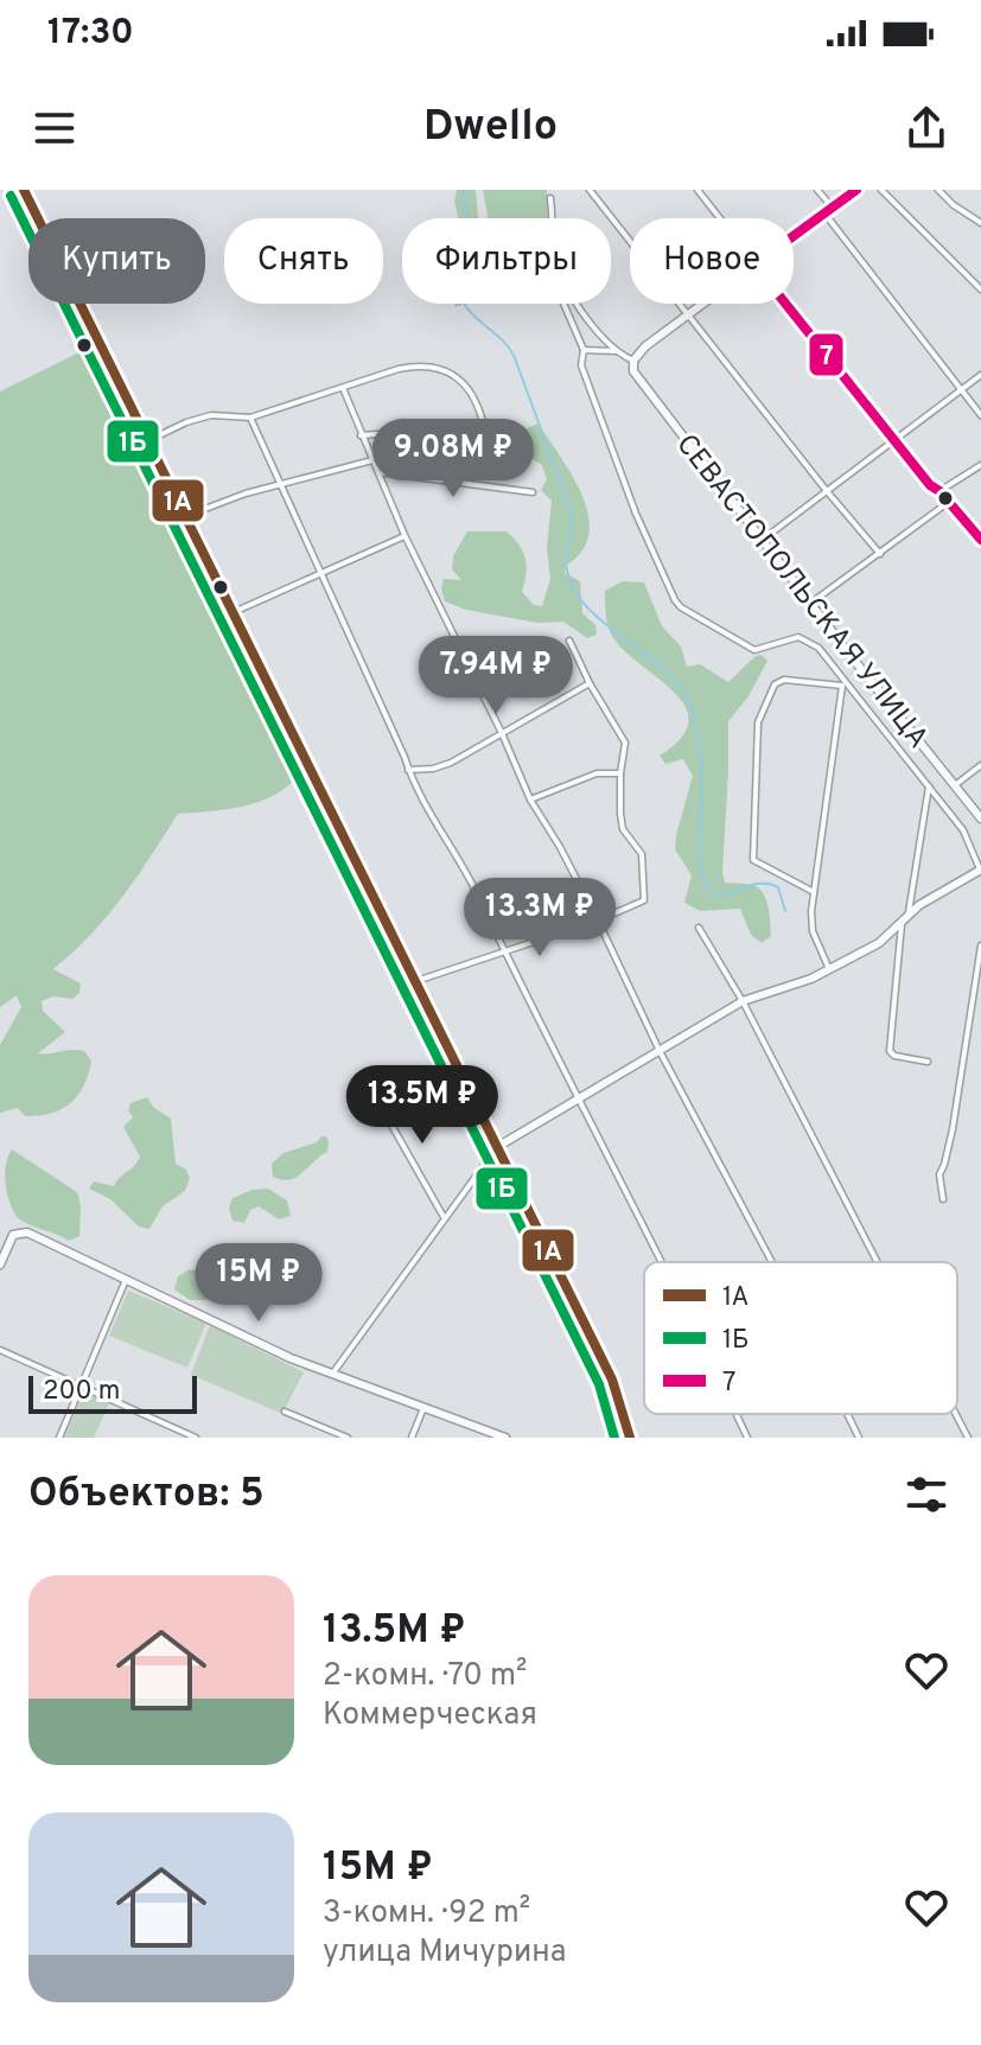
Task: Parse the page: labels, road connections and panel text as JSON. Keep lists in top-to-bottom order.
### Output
{
  "streets": {
    "street": ["СЕВАСТОПОЛЬСКАЯ УЛИЦА"]
  },
  "lines": ["transit line 1А", "transit line 7", "transit line 1Б"],
  "legend": ["1А", "1Б", "7"],
  "scale_bar": "200 m",
  "page": {
    "status": "17:30",
    "header": "Dwello",
    "chip": [
      "Купить",
      "Снять",
      "Фильтры",
      "Новое"
    ],
    "price": [
      "9.08M ₽",
      "7.94M ₽",
      "13.3M ₽",
      "13.5M ₽",
      "15M ₽"
    ],
    "scale": "200 m",
    "heading": "Объектов: 5",
    "list": [
      {
        "name": "13.5M ₽",
        "note": "2-комн. · 70 m² · Коммерческая"
      },
      {
        "name": "15M ₽",
        "note": "3-комн. · 92 m² · улица Мичурина"
      }
    ]
  }
}
